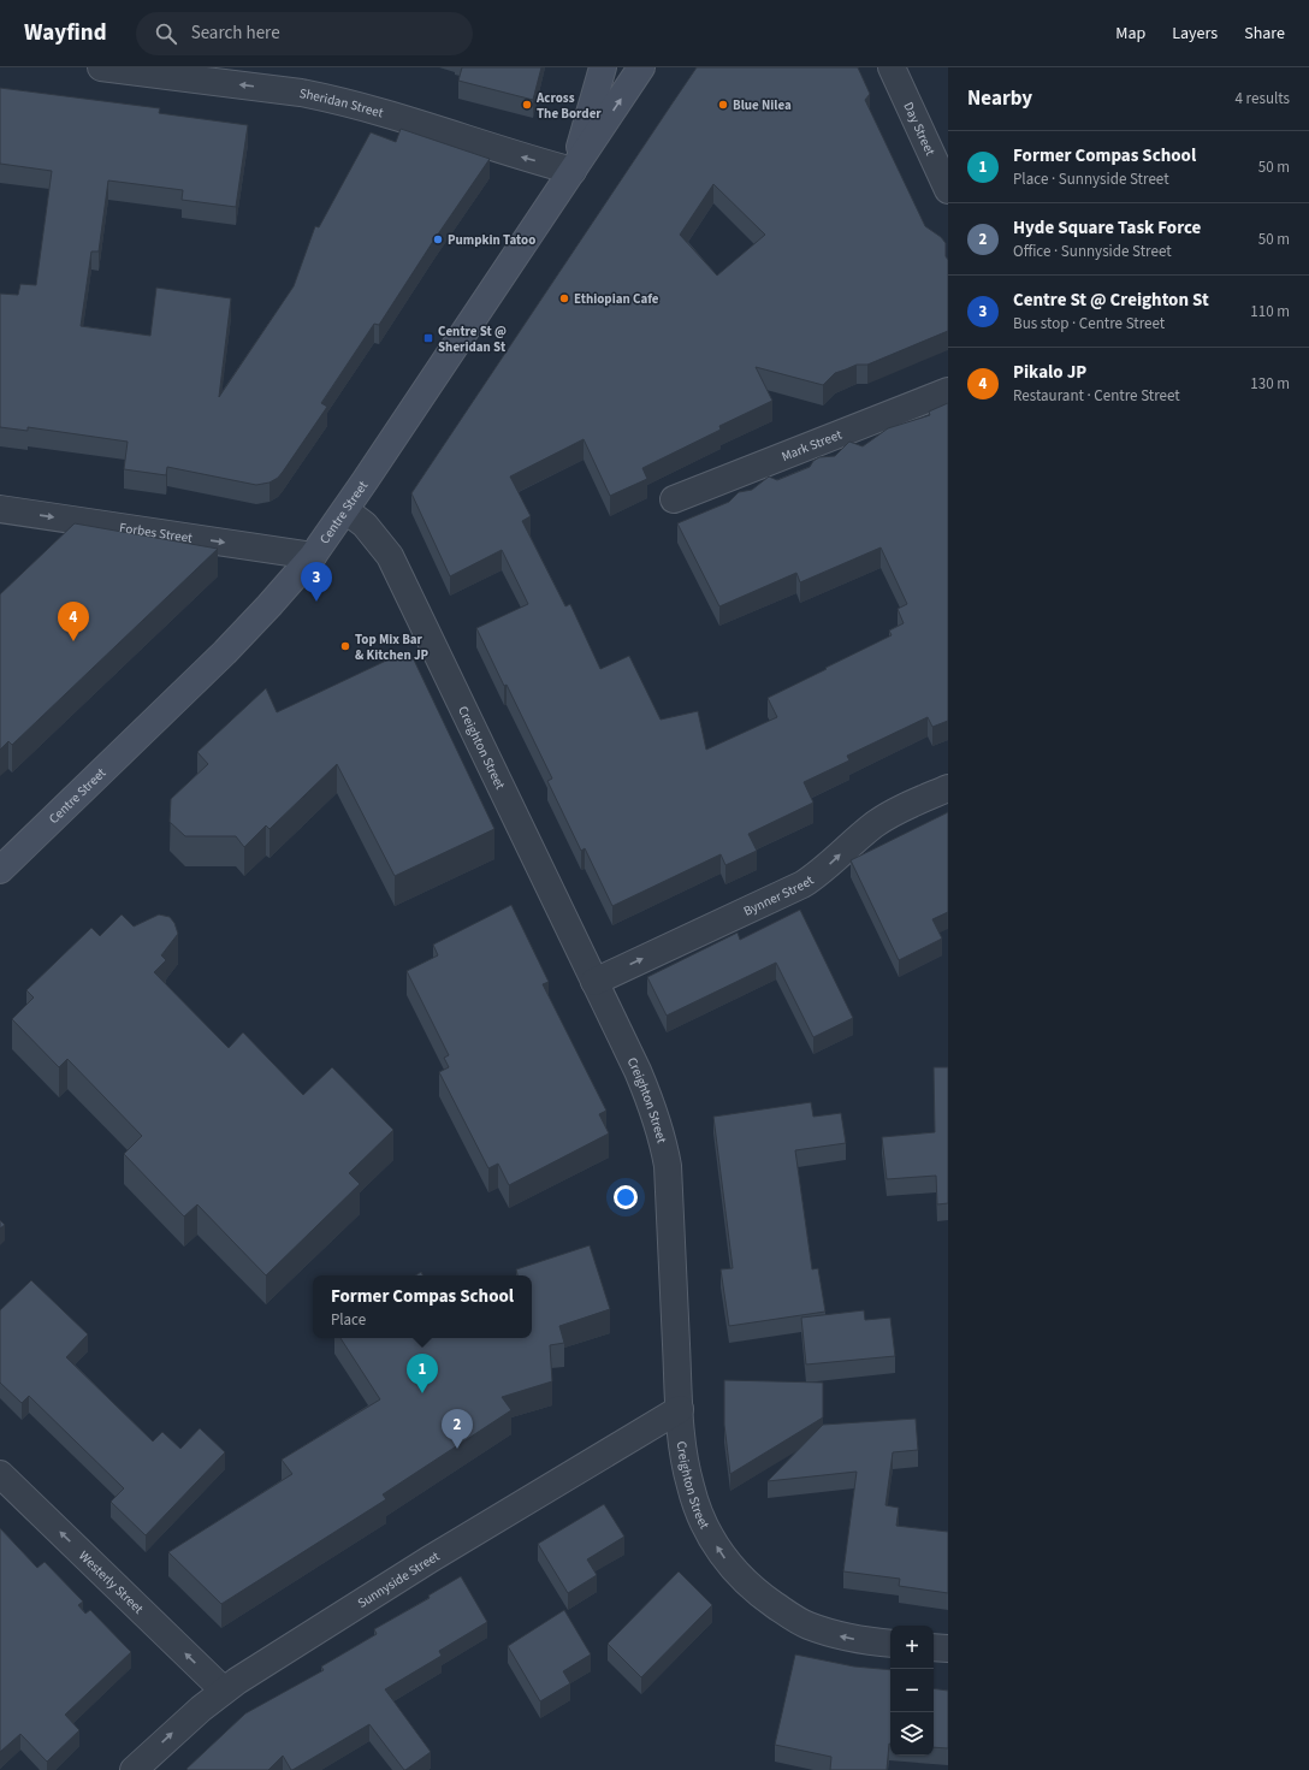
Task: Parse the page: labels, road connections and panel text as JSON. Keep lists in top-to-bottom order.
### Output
{
  "streets": {
    "main road": ["Centre Street"],
    "street": [
      "Sheridan Street",
      "Day Street",
      "Mark Street",
      "Forbes Street",
      "Creighton Street",
      "Bynner Street",
      "Sunnyside Street",
      "Westerly Street"
    ]
  },
  "crossings": [
    ["Sheridan Street", "Centre Street"],
    ["Centre Street", "Forbes Street"],
    ["Centre Street", "Creighton Street"],
    ["Creighton Street", "Bynner Street"],
    ["Creighton Street", "Sunnyside Street"],
    ["Sunnyside Street", "Westerly Street"]
  ],
  "one_way": [
    "Sheridan Street",
    "Forbes Street",
    "Bynner Street",
    "Westerly Street"
  ],
  "places": {
    "other": [
      "Across The Border",
      "Blue Nilea",
      "Pumpkin Tatoo",
      "Ethiopian Cafe",
      "Top Mix Bar & Kitchen JP"
    ],
    "transit": ["Centre St @ Sheridan St"]
  },
  "page": {
    "header": "Wayfind",
    "search": "Search here",
    "nav": ["Map", "Layers", "Share"],
    "heading": ["Nearby", "4 results"],
    "list": [
      {
        "mark": "1",
        "name": "Former Compas School",
        "note": "Place · Sunnyside Street",
        "value": "50 m"
      },
      {
        "mark": "2",
        "name": "Hyde Square Task Force",
        "note": "Office · Sunnyside Street",
        "value": "50 m"
      },
      {
        "mark": "3",
        "name": "Centre St @ Creighton St",
        "note": "Bus stop · Centre Street",
        "value": "110 m"
      },
      {
        "mark": "4",
        "name": "Pikalo JP",
        "note": "Restaurant · Centre Street",
        "value": "130 m"
      }
    ],
    "pins": [
      "3",
      "4",
      "1",
      "2"
    ],
    "popup": ["Former Compas School", "Place"],
    "map_buttons": ["+", "−"]
  }
}
